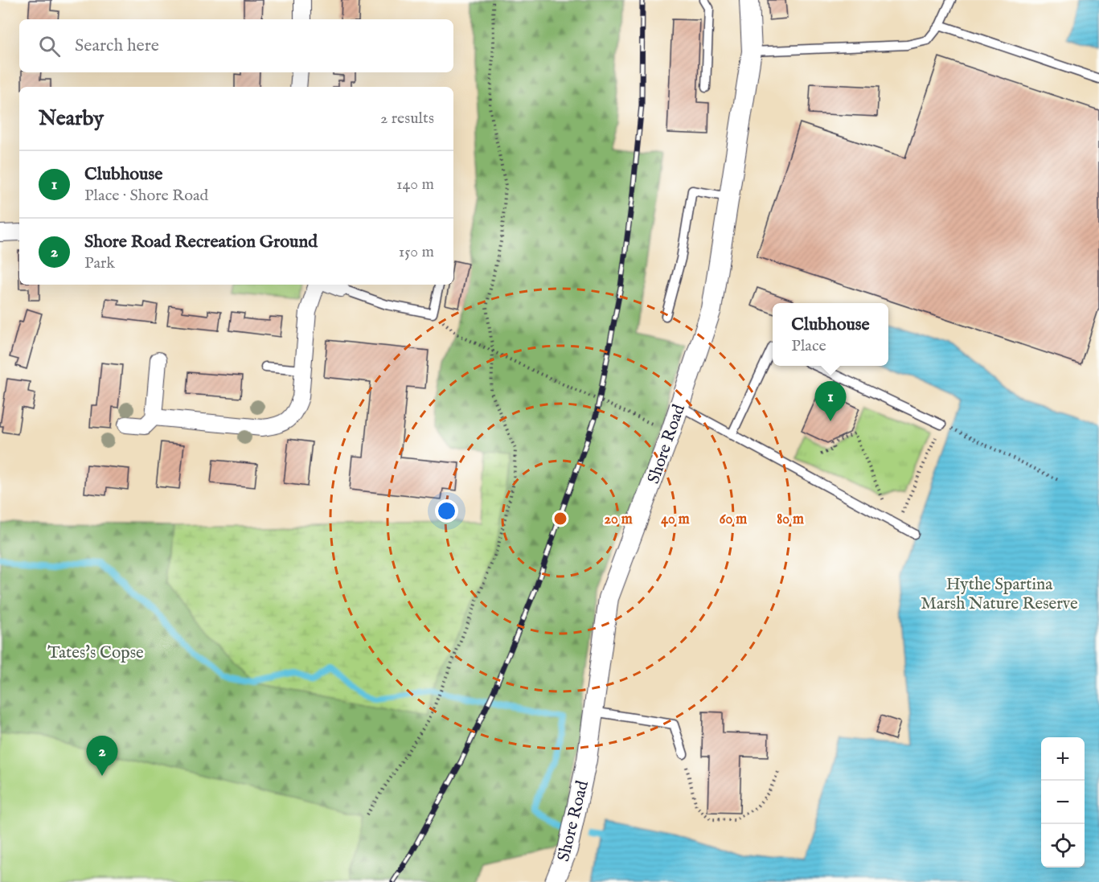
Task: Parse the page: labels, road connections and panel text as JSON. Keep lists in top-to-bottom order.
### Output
{
  "streets": {
    "street": ["Shore Road"]
  },
  "parks": ["Hythe Spartina Marsh Nature Reserve", "Tates's Copse"],
  "page": {
    "search": "Search here",
    "heading": ["Nearby", "2 results"],
    "list": [
      {
        "mark": "1",
        "name": "Clubhouse",
        "note": "Place · Shore Road",
        "value": "140 m"
      },
      {
        "mark": "2",
        "name": "Shore Road Recreation Ground",
        "note": "Park",
        "value": "150 m"
      }
    ],
    "popup": ["Clubhouse", "Place"],
    "pins": ["1", "2"],
    "map_buttons": ["+", "−"]
  },
  "rings": [
    "20 m",
    "40 m",
    "60 m",
    "80 m"
  ]
}
